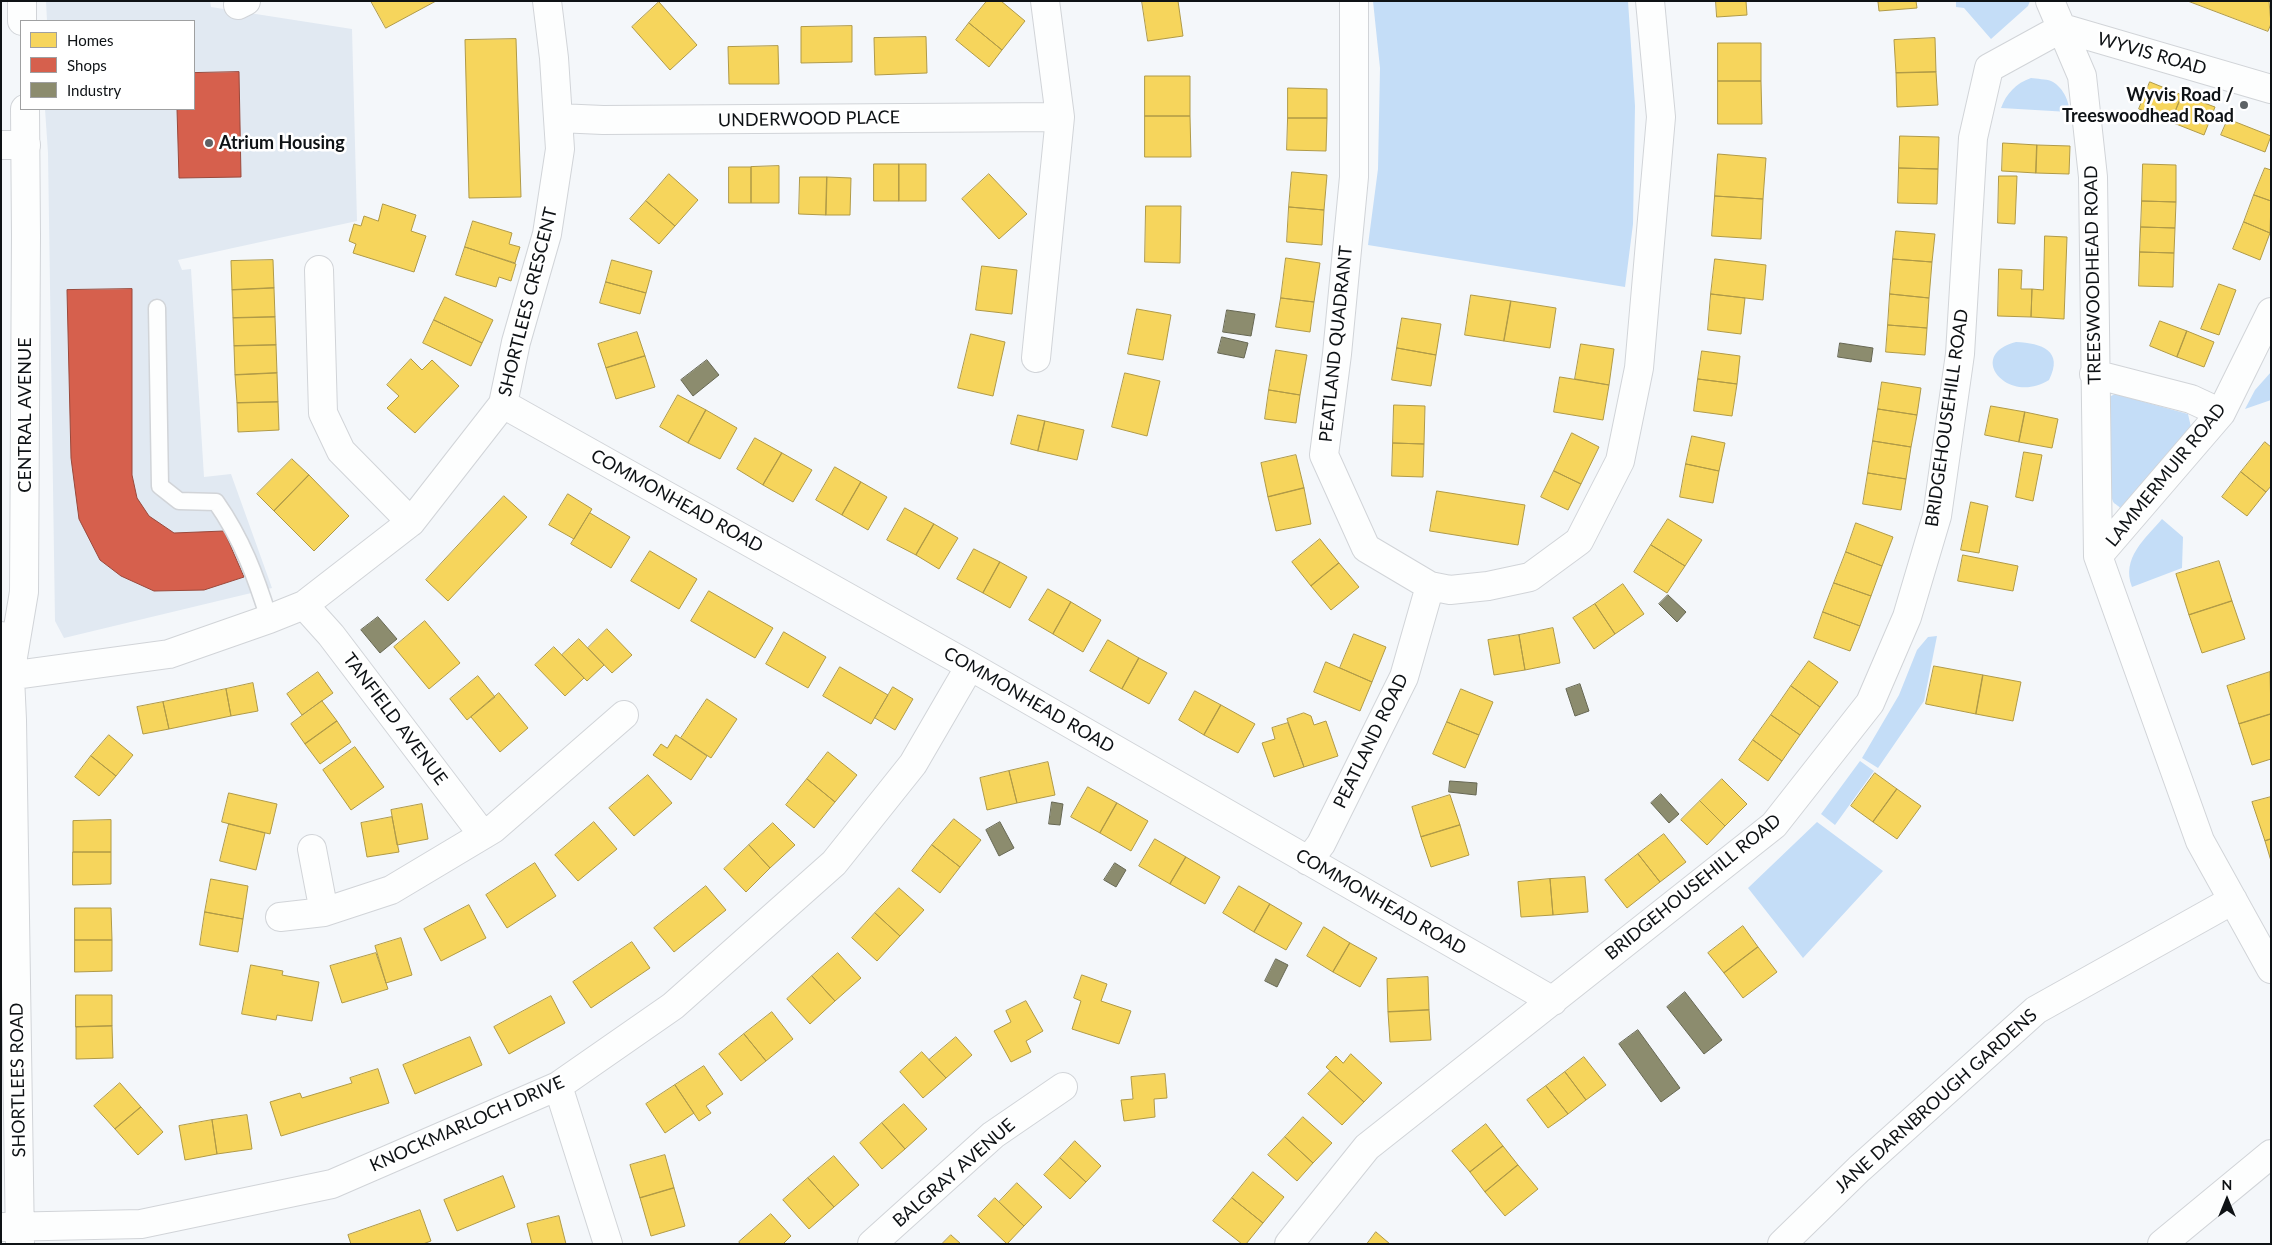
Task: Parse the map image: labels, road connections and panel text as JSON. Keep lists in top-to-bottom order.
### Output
{
  "streets": {
    "street": [
      "WYVIS ROAD",
      "UNDERWOOD PLACE",
      "TREESWOODHEAD ROAD",
      "SHORTLEES CRESCENT",
      "PEATLAND QUADRANT",
      "CENTRAL AVENUE",
      "BRIDGEHOUSEHILL ROAD",
      "LAMMERMUIR ROAD",
      "COMMONHEAD ROAD",
      "TANFIELD AVENUE",
      "PEATLAND ROAD",
      "SHORTLEES ROAD",
      "JANE DARNBROUGH GARDENS",
      "KNOCKMARLOCH DRIVE",
      "BALGRAY AVENUE"
    ]
  },
  "crossings": [
    ["WYVIS ROAD", "TREESWOODHEAD ROAD"],
    ["WYVIS ROAD", "BRIDGEHOUSEHILL ROAD"],
    ["UNDERWOOD PLACE", "SHORTLEES CRESCENT"],
    ["TREESWOODHEAD ROAD", "BRIDGEHOUSEHILL ROAD"],
    ["TREESWOODHEAD ROAD", "LAMMERMUIR ROAD"],
    ["TREESWOODHEAD ROAD", "JANE DARNBROUGH GARDENS"],
    ["SHORTLEES CRESCENT", "CENTRAL AVENUE"],
    ["SHORTLEES CRESCENT", "COMMONHEAD ROAD"],
    ["SHORTLEES CRESCENT", "TANFIELD AVENUE"],
    ["SHORTLEES CRESCENT", "SHORTLEES ROAD"],
    ["PEATLAND QUADRANT", "PEATLAND ROAD"],
    ["CENTRAL AVENUE", "SHORTLEES ROAD"],
    ["BRIDGEHOUSEHILL ROAD", "COMMONHEAD ROAD"],
    ["COMMONHEAD ROAD", "PEATLAND ROAD"],
    ["COMMONHEAD ROAD", "KNOCKMARLOCH DRIVE"],
    ["SHORTLEES ROAD", "KNOCKMARLOCH DRIVE"]
  ],
  "places": ["Wyvis Road / Treeswoodhead Road", "Atrium Housing"],
  "legend": ["Homes", "Shops", "Industry"],
  "north": "top"
}
